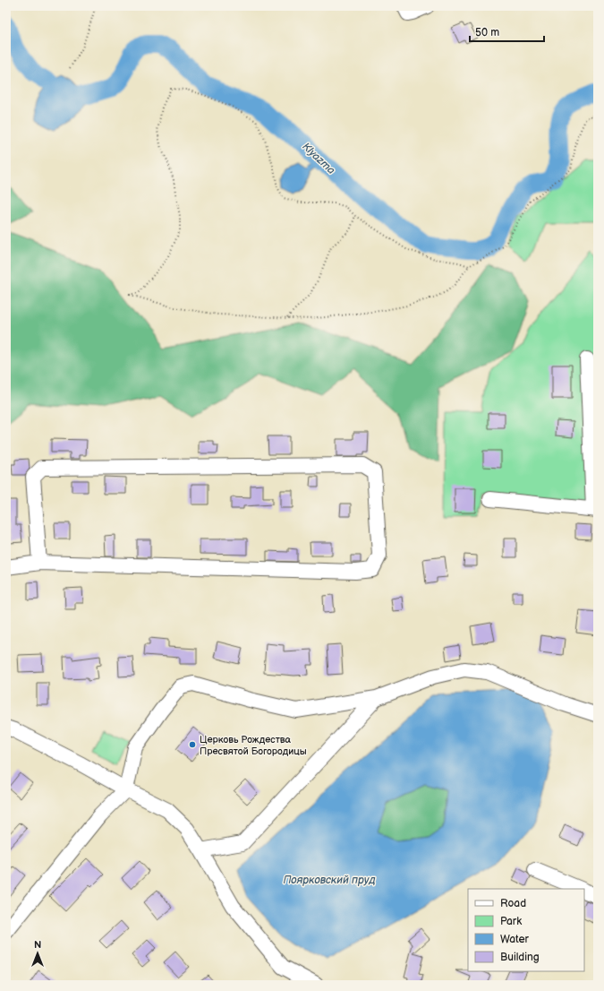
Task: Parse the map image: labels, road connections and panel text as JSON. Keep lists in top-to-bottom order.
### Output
{
  "water": ["Klyazma", "Поярковский пруд"],
  "places": ["Церковь Рождества Пресвятой Богородицы"],
  "legend": [
    "Road",
    "Park",
    "Water",
    "Building"
  ],
  "scale_bar": "50 m",
  "north": "top"
}
